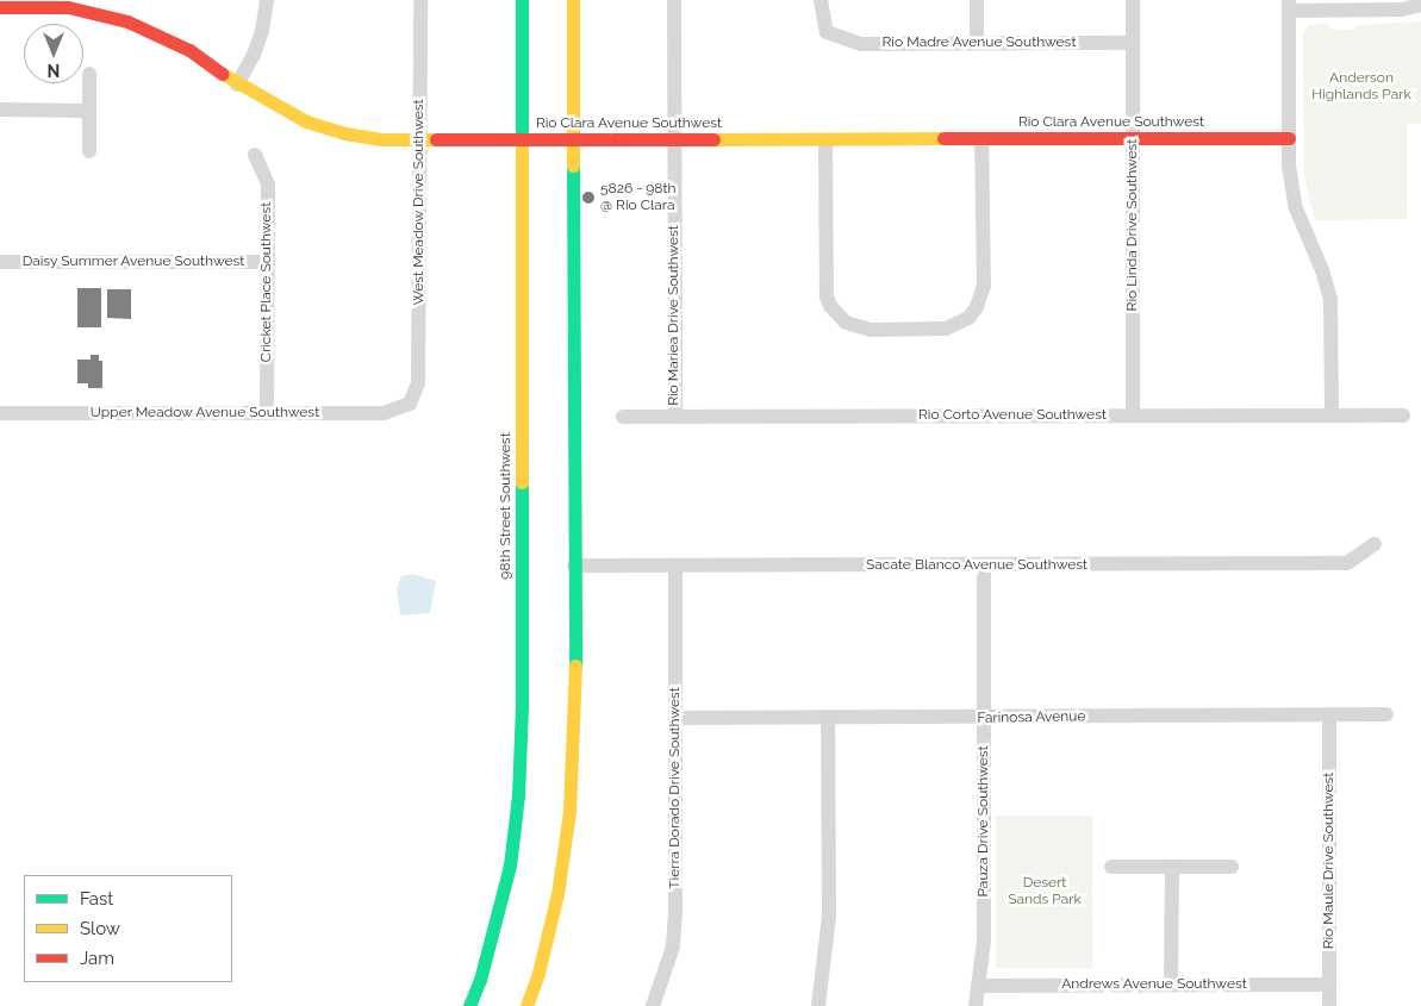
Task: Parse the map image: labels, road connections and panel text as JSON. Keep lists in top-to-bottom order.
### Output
{
  "streets": {
    "main road": ["Rio Clara Avenue Southwest", "98th Street Southwest"],
    "street": [
      "Rio Madre Avenue Southwest",
      "West Meadow Drive Southwest",
      "Rio Linda Drive Southwest",
      "Daisy Summer Avenue Southwest",
      "Cricket Place Southwest",
      "Rio Mariea Drive Southwest",
      "Upper Meadow Avenue Southwest",
      "Rio Corto Avenue Southwest",
      "Sacate Blanco Avenue Southwest",
      "Farinosa Avenue",
      "Tierra Dorado Drive Southwest",
      "Pauza Drive Southwest",
      "Rio Maule Drive Southwest",
      "Andrews Avenue Southwest"
    ]
  },
  "crossings": [
    ["Rio Madre Avenue Southwest", "Rio Linda Drive Southwest"],
    ["Rio Clara Avenue Southwest", "West Meadow Drive Southwest"],
    ["Rio Clara Avenue Southwest", "Rio Linda Drive Southwest"],
    ["Rio Clara Avenue Southwest", "Rio Mariea Drive Southwest"],
    ["Rio Clara Avenue Southwest", "98th Street Southwest"],
    ["West Meadow Drive Southwest", "Upper Meadow Avenue Southwest"],
    ["Rio Linda Drive Southwest", "Rio Corto Avenue Southwest"],
    ["Daisy Summer Avenue Southwest", "Cricket Place Southwest"],
    ["Cricket Place Southwest", "Upper Meadow Avenue Southwest"],
    ["Rio Mariea Drive Southwest", "Rio Corto Avenue Southwest"],
    ["Sacate Blanco Avenue Southwest", "Tierra Dorado Drive Southwest"],
    ["Sacate Blanco Avenue Southwest", "Pauza Drive Southwest"],
    ["Farinosa Avenue", "Tierra Dorado Drive Southwest"],
    ["Farinosa Avenue", "Pauza Drive Southwest"],
    ["Farinosa Avenue", "Rio Maule Drive Southwest"],
    ["Pauza Drive Southwest", "Andrews Avenue Southwest"],
    ["Rio Maule Drive Southwest", "Andrews Avenue Southwest"]
  ],
  "parks": ["Anderson Highlands Park", "Desert Sands Park"],
  "places": ["5826 - 98th @ Rio Clara"],
  "legend": ["Fast", "Slow", "Jam"],
  "north": "bottom"
}
